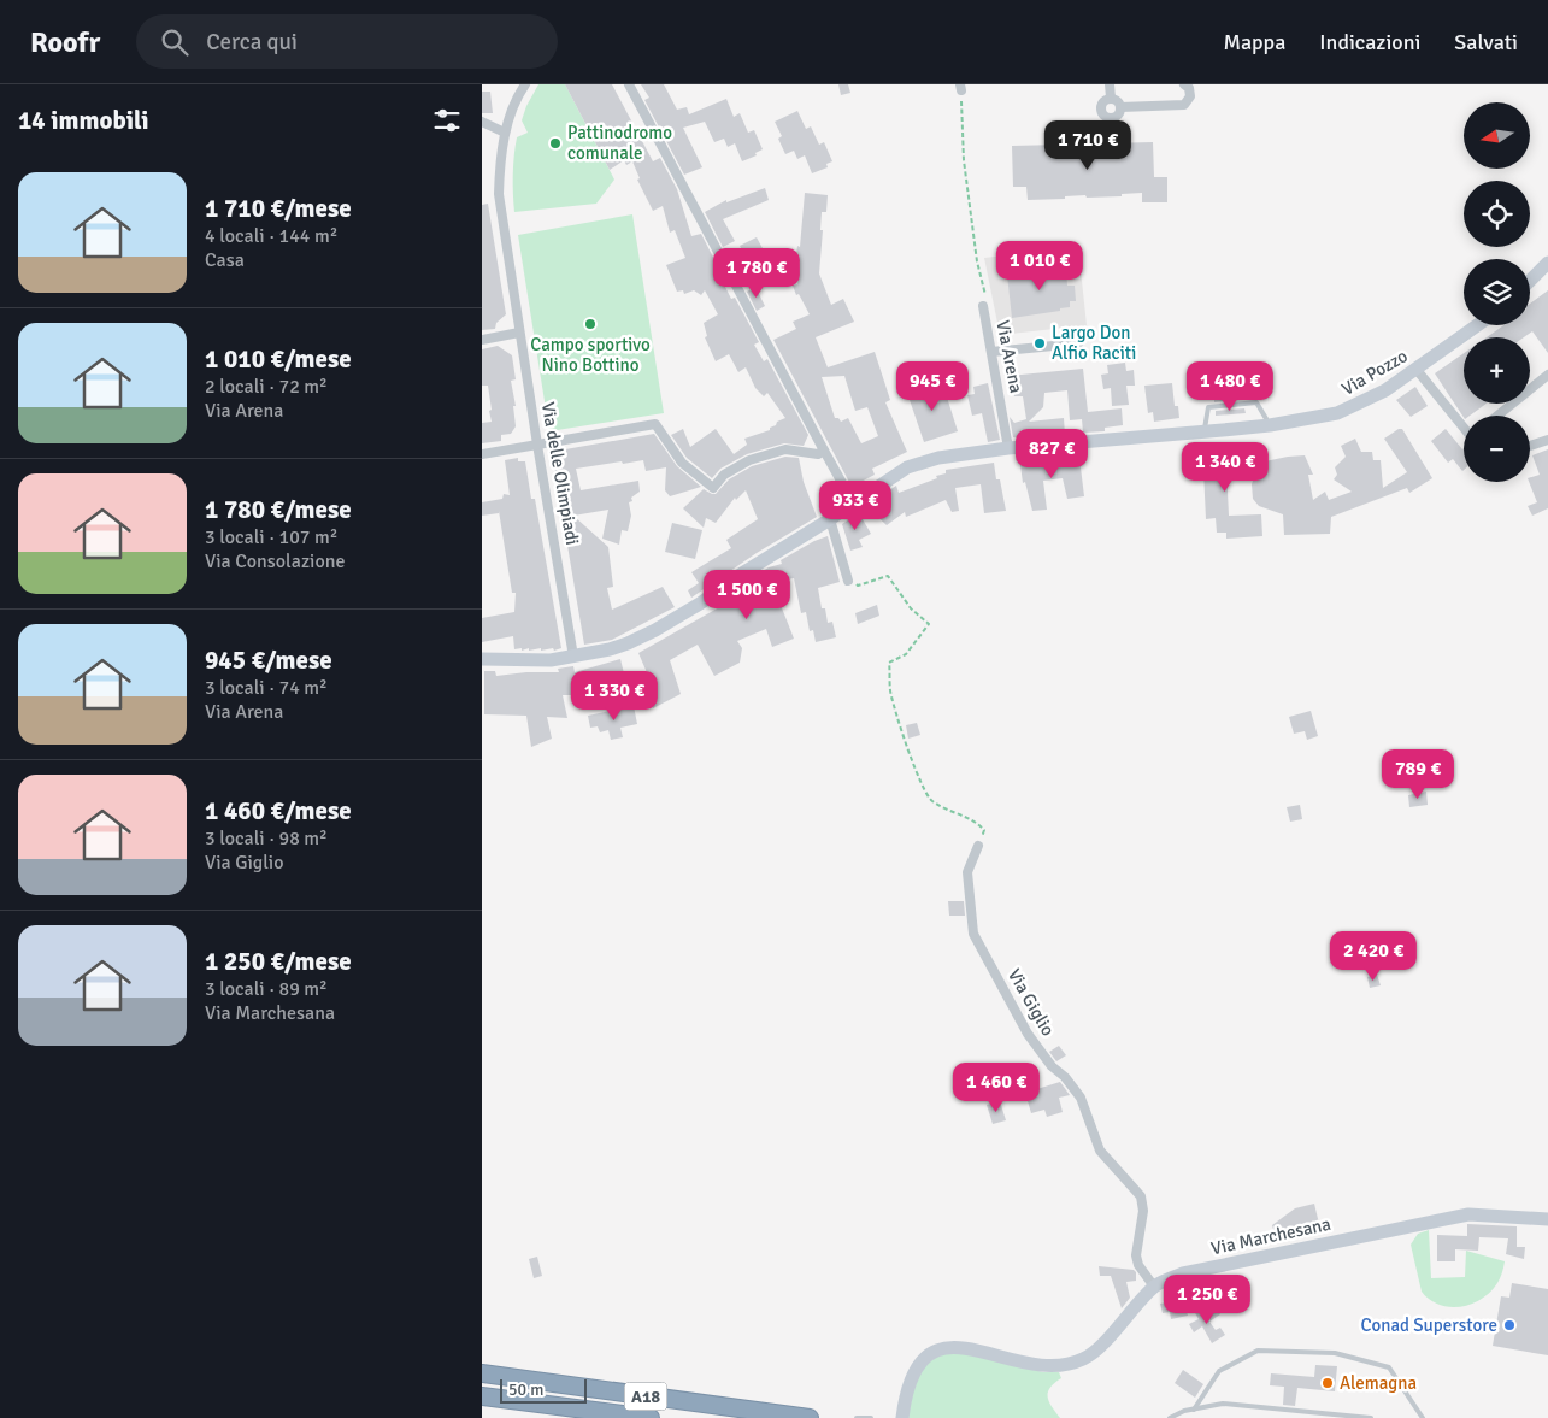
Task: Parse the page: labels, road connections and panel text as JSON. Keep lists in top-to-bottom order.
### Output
{
  "streets": {
    "highway": ["A18"],
    "street": [
      "Via Arena",
      "Via Pozzo",
      "Via delle Olimpiadi",
      "Via Giglio",
      "Via Marchesana"
    ]
  },
  "crossings": [
    ["Via Arena", "Via Pozzo"],
    ["Via Pozzo", "Via delle Olimpiadi"],
    ["Via Giglio", "Via Marchesana"]
  ],
  "places": [
    "Pattinodromo comunale",
    "Campo sportivo Nino Bottino",
    "Largo Don Alfio Raciti",
    "Conad Superstore",
    "Alemagna"
  ],
  "scale_bar": "50 m",
  "north": "left",
  "page": {
    "header": "Roofr",
    "search": "Cerca qui",
    "nav": ["Mappa", "Indicazioni", "Salvati"],
    "heading": "14 immobili",
    "map_buttons": ["+", "−"],
    "price": [
      "1 710 €",
      "1 010 €",
      "1 780 €",
      "945 €",
      "1 480 €",
      "827 €",
      "1 340 €",
      "933 €",
      "1 500 €",
      "1 330 €",
      "789 €",
      "2 420 €",
      "1 460 €",
      "1 250 €"
    ],
    "list": [
      {
        "name": "1 710 €/mese",
        "note": "4 locali · 144 m² · Casa"
      },
      {
        "name": "1 010 €/mese",
        "note": "2 locali · 72 m² · Via Arena"
      },
      {
        "name": "1 780 €/mese",
        "note": "3 locali · 107 m² · Via Consolazione"
      },
      {
        "name": "945 €/mese",
        "note": "3 locali · 74 m² · Via Arena"
      },
      {
        "name": "1 460 €/mese",
        "note": "3 locali · 98 m² · Via Giglio"
      },
      {
        "name": "1 250 €/mese",
        "note": "3 locali · 89 m² · Via Marchesana"
      }
    ],
    "scale": "50 m"
  }
}
